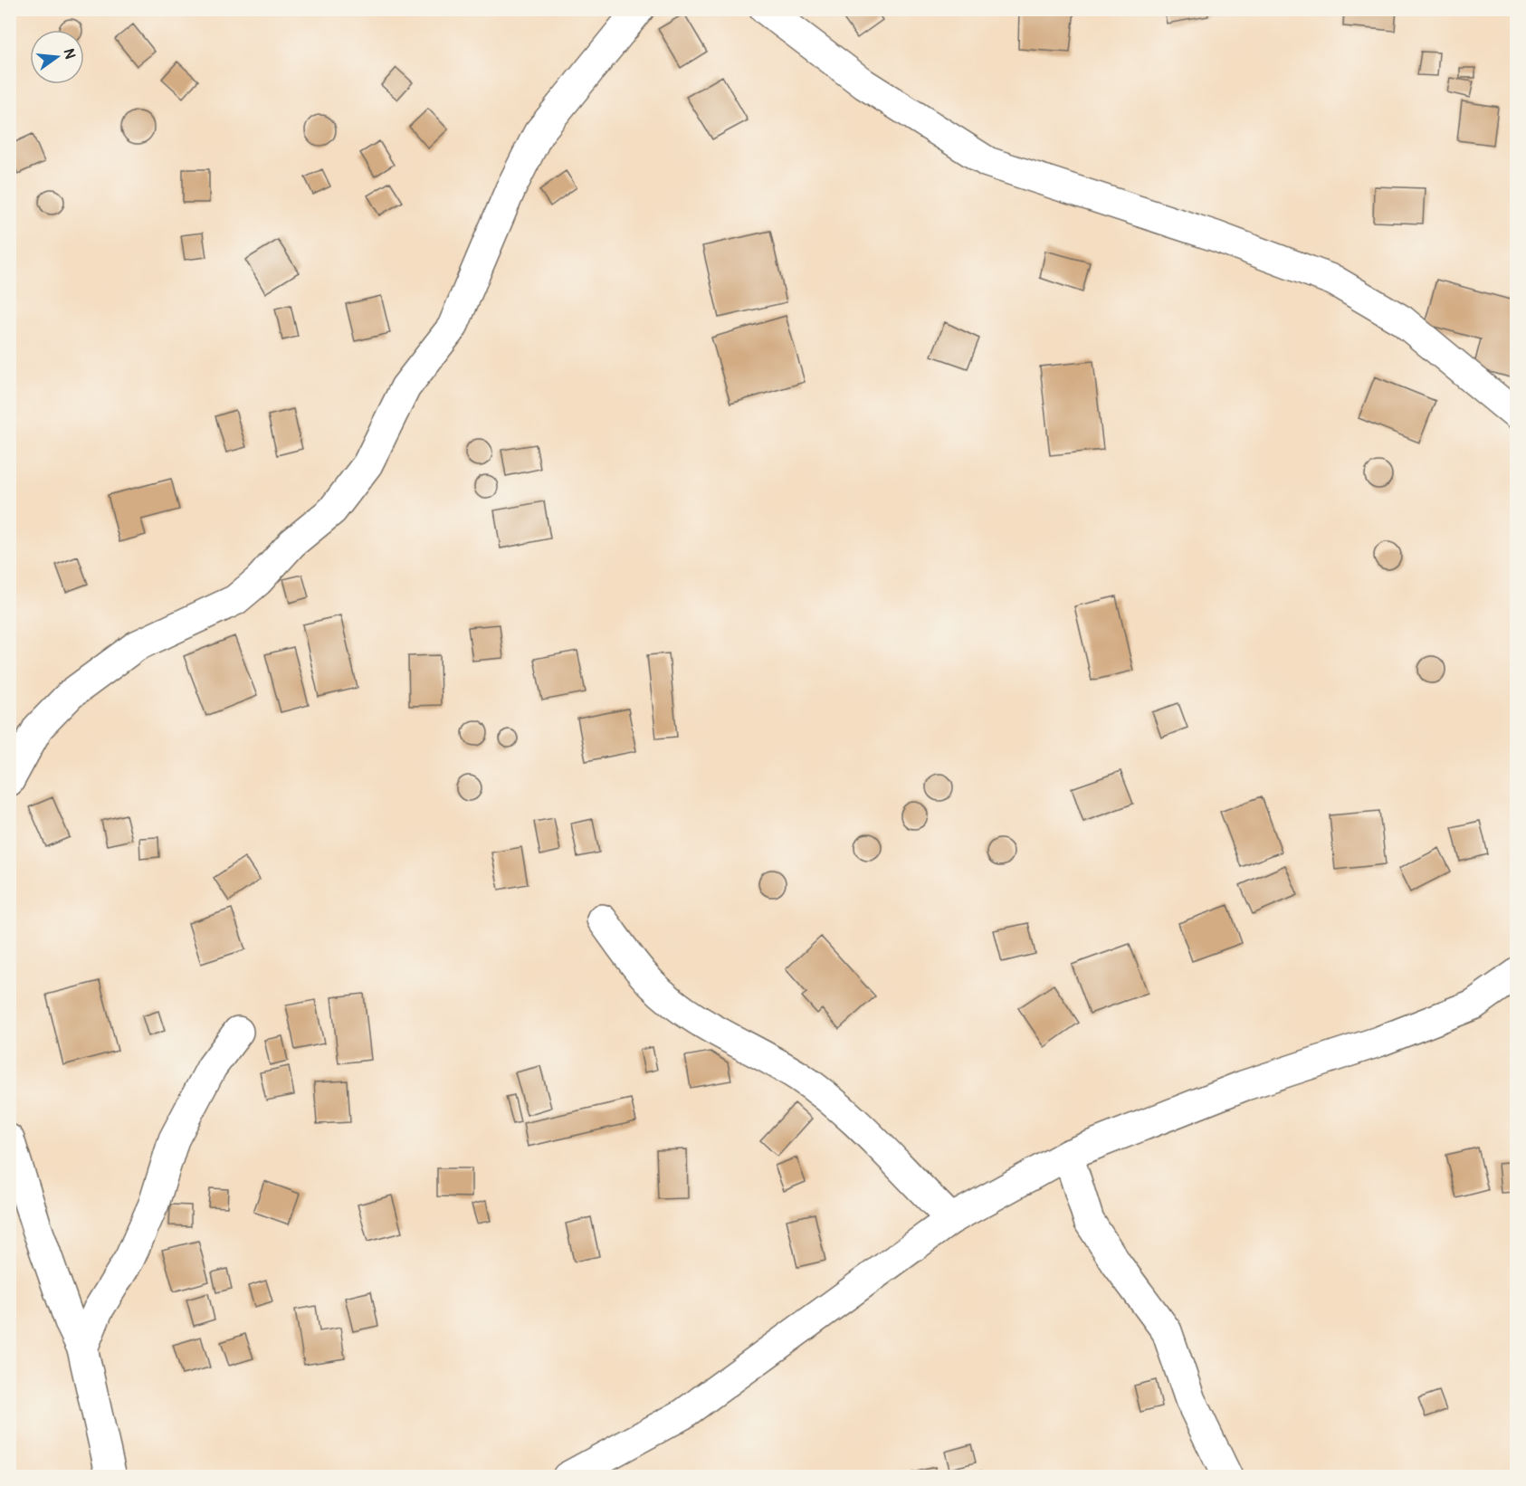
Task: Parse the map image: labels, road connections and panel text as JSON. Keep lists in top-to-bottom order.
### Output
{
  "north": "right"
}
